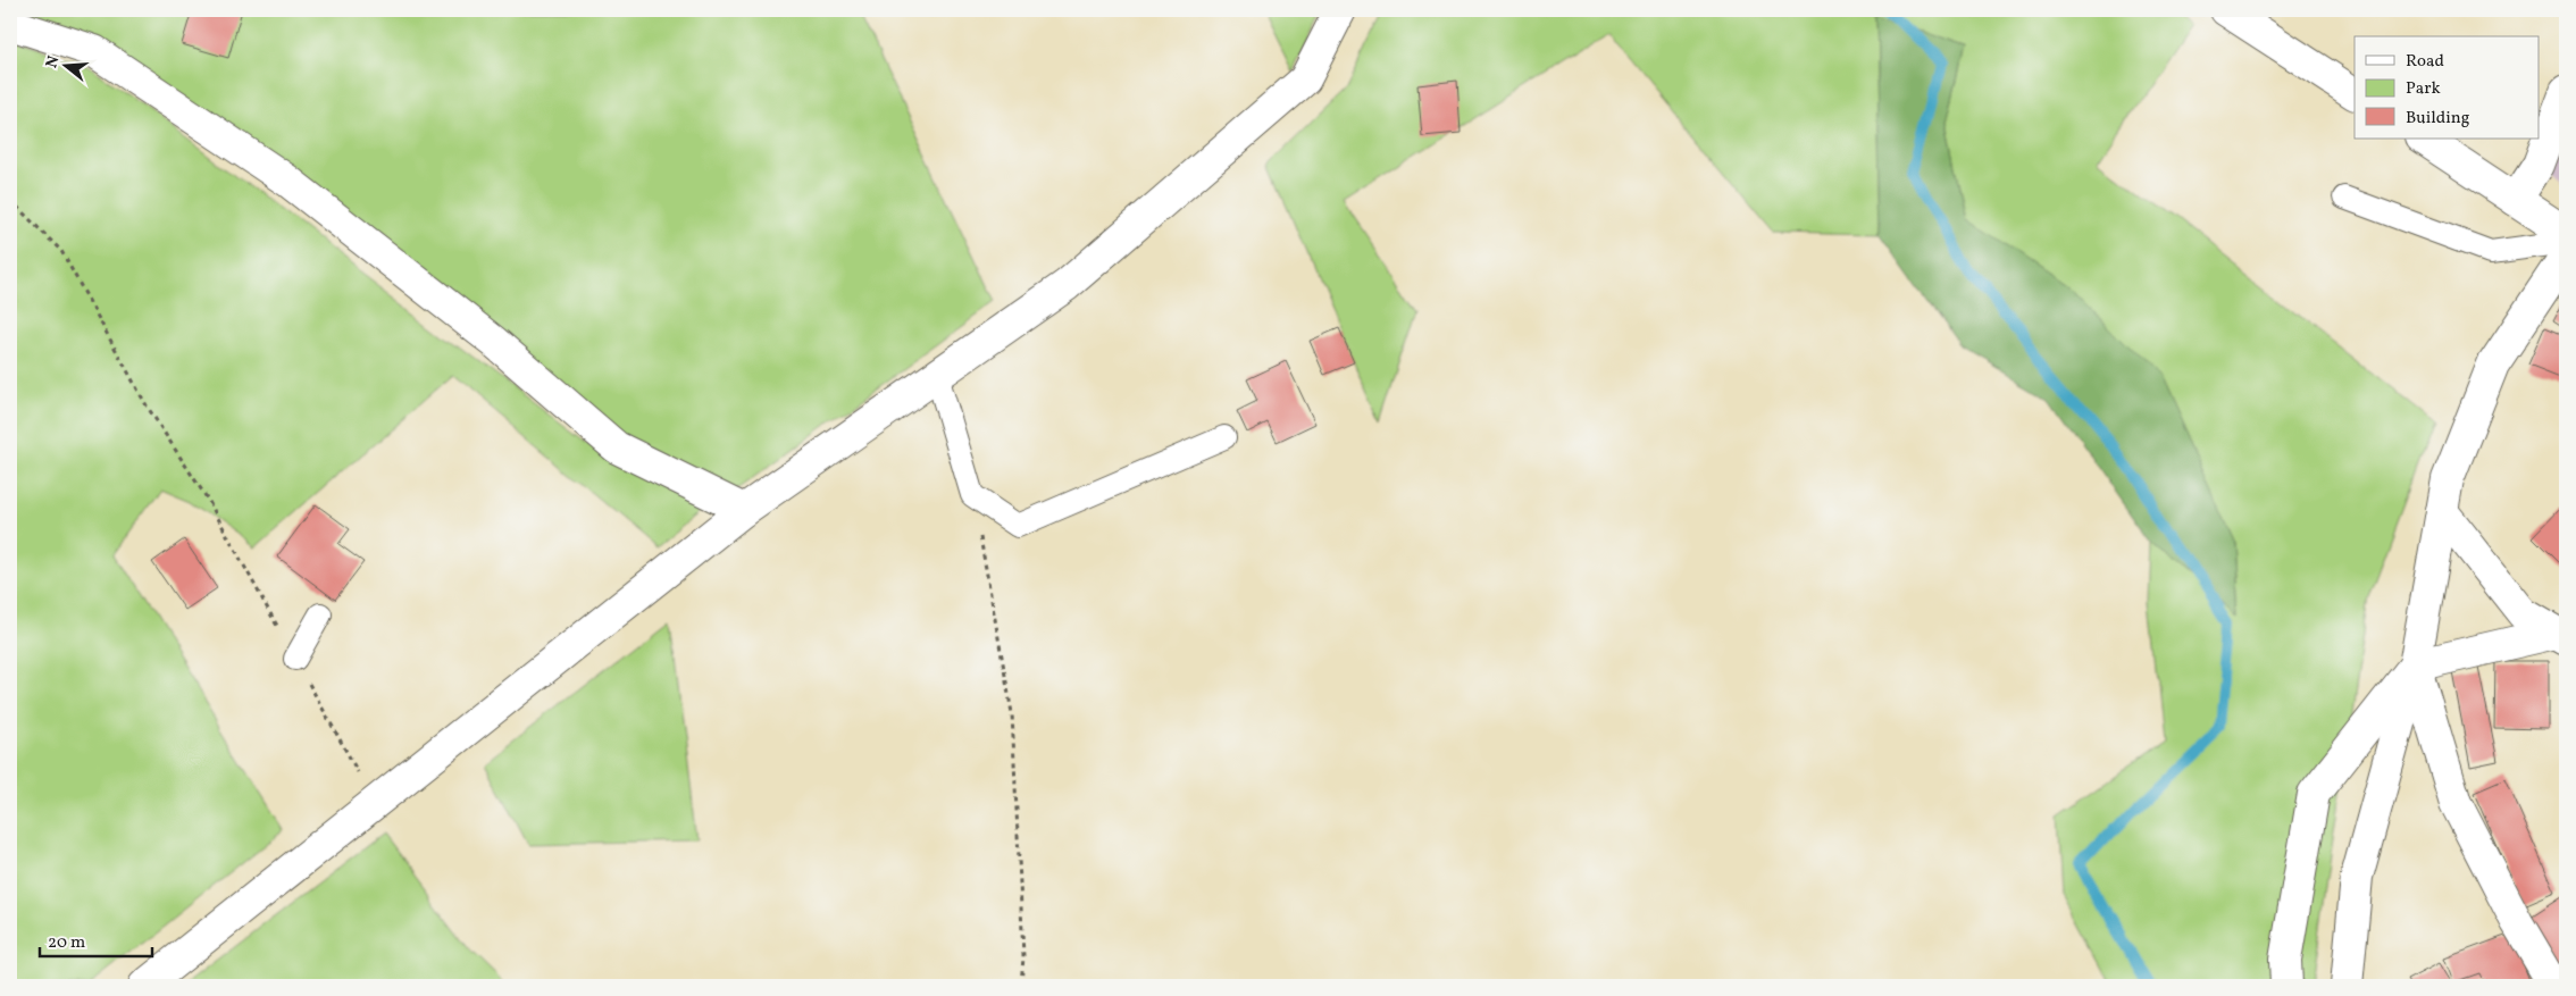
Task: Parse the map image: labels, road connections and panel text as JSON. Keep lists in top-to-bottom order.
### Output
{
  "legend": ["Road", "Park", "Building"],
  "scale_bar": "20 m",
  "north": "left"
}
